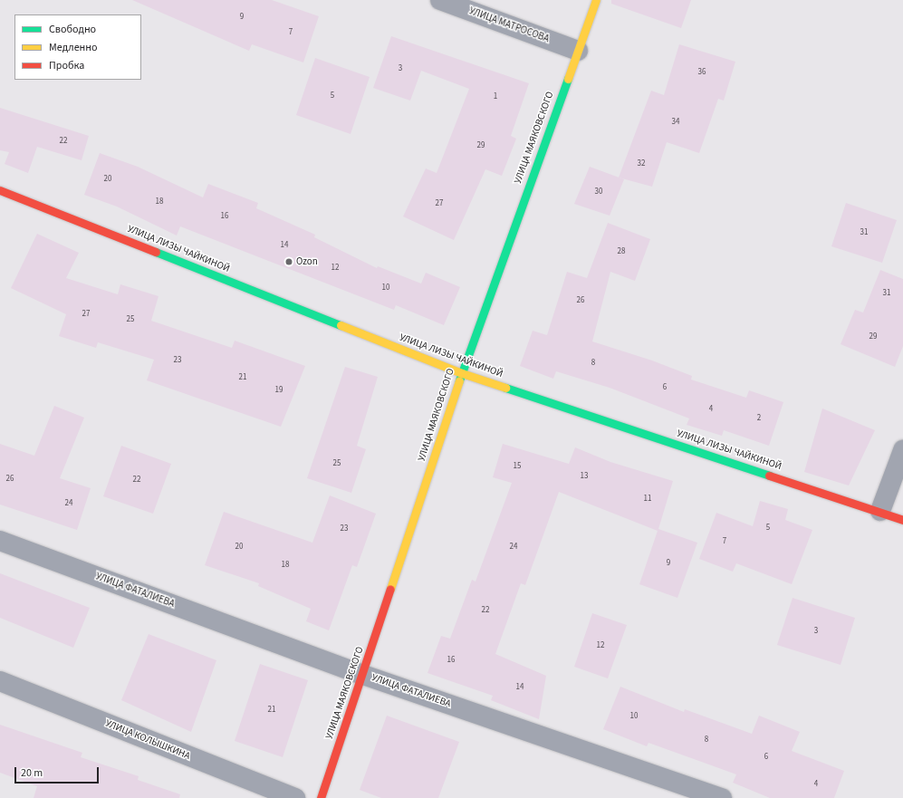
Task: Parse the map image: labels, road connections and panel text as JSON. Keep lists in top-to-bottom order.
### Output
{
  "streets": {
    "street": [
      "УЛИЦА МАТРОСОВА",
      "УЛИЦА МАЯКОВСКОГО",
      "УЛИЦА ЛИЗЫ ЧАЙКИНОЙ",
      "УЛИЦА ФАТАЛИЕВА",
      "УЛИЦА КОЛЫШКИНА"
    ]
  },
  "crossings": [
    ["УЛИЦА МАТРОСОВА", "УЛИЦА МАЯКОВСКОГО"],
    ["УЛИЦА МАЯКОВСКОГО", "УЛИЦА ЛИЗЫ ЧАЙКИНОЙ"],
    ["УЛИЦА МАЯКОВСКОГО", "УЛИЦА ФАТАЛИЕВА"]
  ],
  "places": ["Ozon"],
  "house_numbers": [
    "9",
    "7",
    "3",
    "36",
    "5",
    "1",
    "34",
    "22",
    "29",
    "32",
    "20",
    "30",
    "18",
    "27",
    "16",
    "31",
    "14",
    "28",
    "12",
    "10",
    "31",
    "26",
    "27",
    "25",
    "29",
    "23",
    "8",
    "21",
    "6",
    "19",
    "4",
    "2",
    "25",
    "15",
    "13",
    "26",
    "22",
    "11",
    "24",
    "5",
    "23",
    "7",
    "20",
    "24",
    "9",
    "18",
    "22",
    "3",
    "12",
    "16",
    "14",
    "21",
    "10",
    "8",
    "6",
    "4"
  ],
  "legend": ["Свободно", "Медленно", "Пробка"],
  "scale_bar": "20 m"
}
